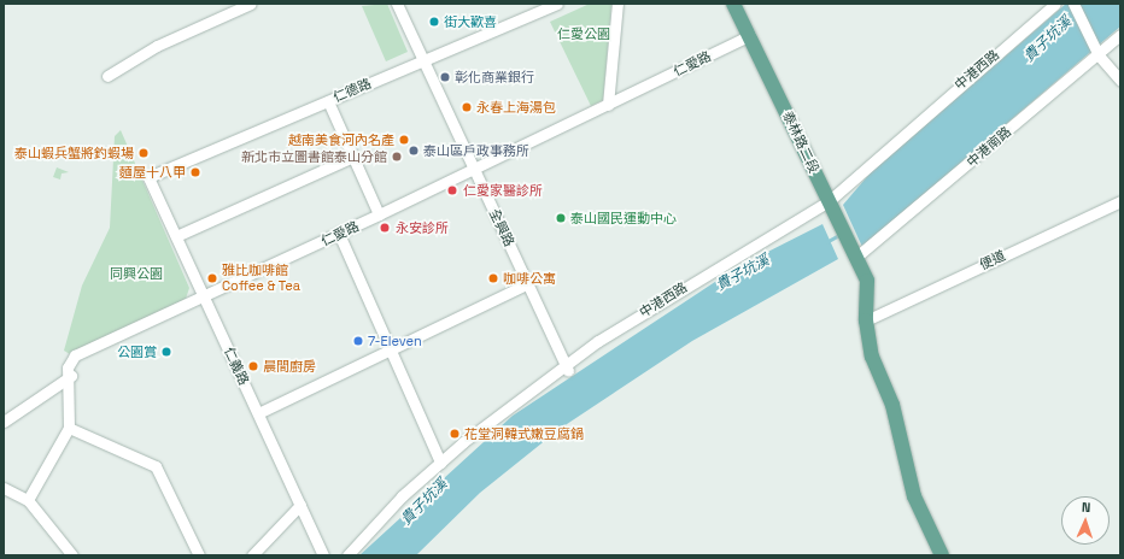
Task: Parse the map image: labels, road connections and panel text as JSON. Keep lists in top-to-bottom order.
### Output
{
  "streets": {
    "main road": ["泰林路二段"],
    "street": [
      "仁愛路",
      "中港西路",
      "仁德路",
      "中港南路",
      "全興路",
      "便道",
      "仁義路"
    ]
  },
  "crossings": [
    ["仁愛路", "泰林路二段"],
    ["仁愛路", "全興路"],
    ["仁愛路", "仁義路"],
    ["中港西路", "泰林路二段"],
    ["中港西路", "全興路"],
    ["仁德路", "全興路"],
    ["仁德路", "仁義路"],
    ["泰林路二段", "中港南路"],
    ["泰林路二段", "便道"]
  ],
  "water": ["貴子坑溪"],
  "parks": ["仁愛公園", "同興公園"],
  "places": [
    "街大歡喜",
    "彰化商業銀行",
    "永春上海湯包",
    "越南美食河內名產",
    "泰山區戶政事務所",
    "泰山蝦兵蟹將釣蝦場",
    "新北市立圖書館泰山分館",
    "麵屋十八甲",
    "仁愛家醫診所",
    "泰山國民運動中心",
    "永安診所",
    "雅比咖啡館 Coffee & Tea",
    "咖啡公寓",
    "7-Eleven",
    "公園賞",
    "晨間廚房",
    "花堂洞韓式嫩豆腐鍋"
  ],
  "north": "top"
}
